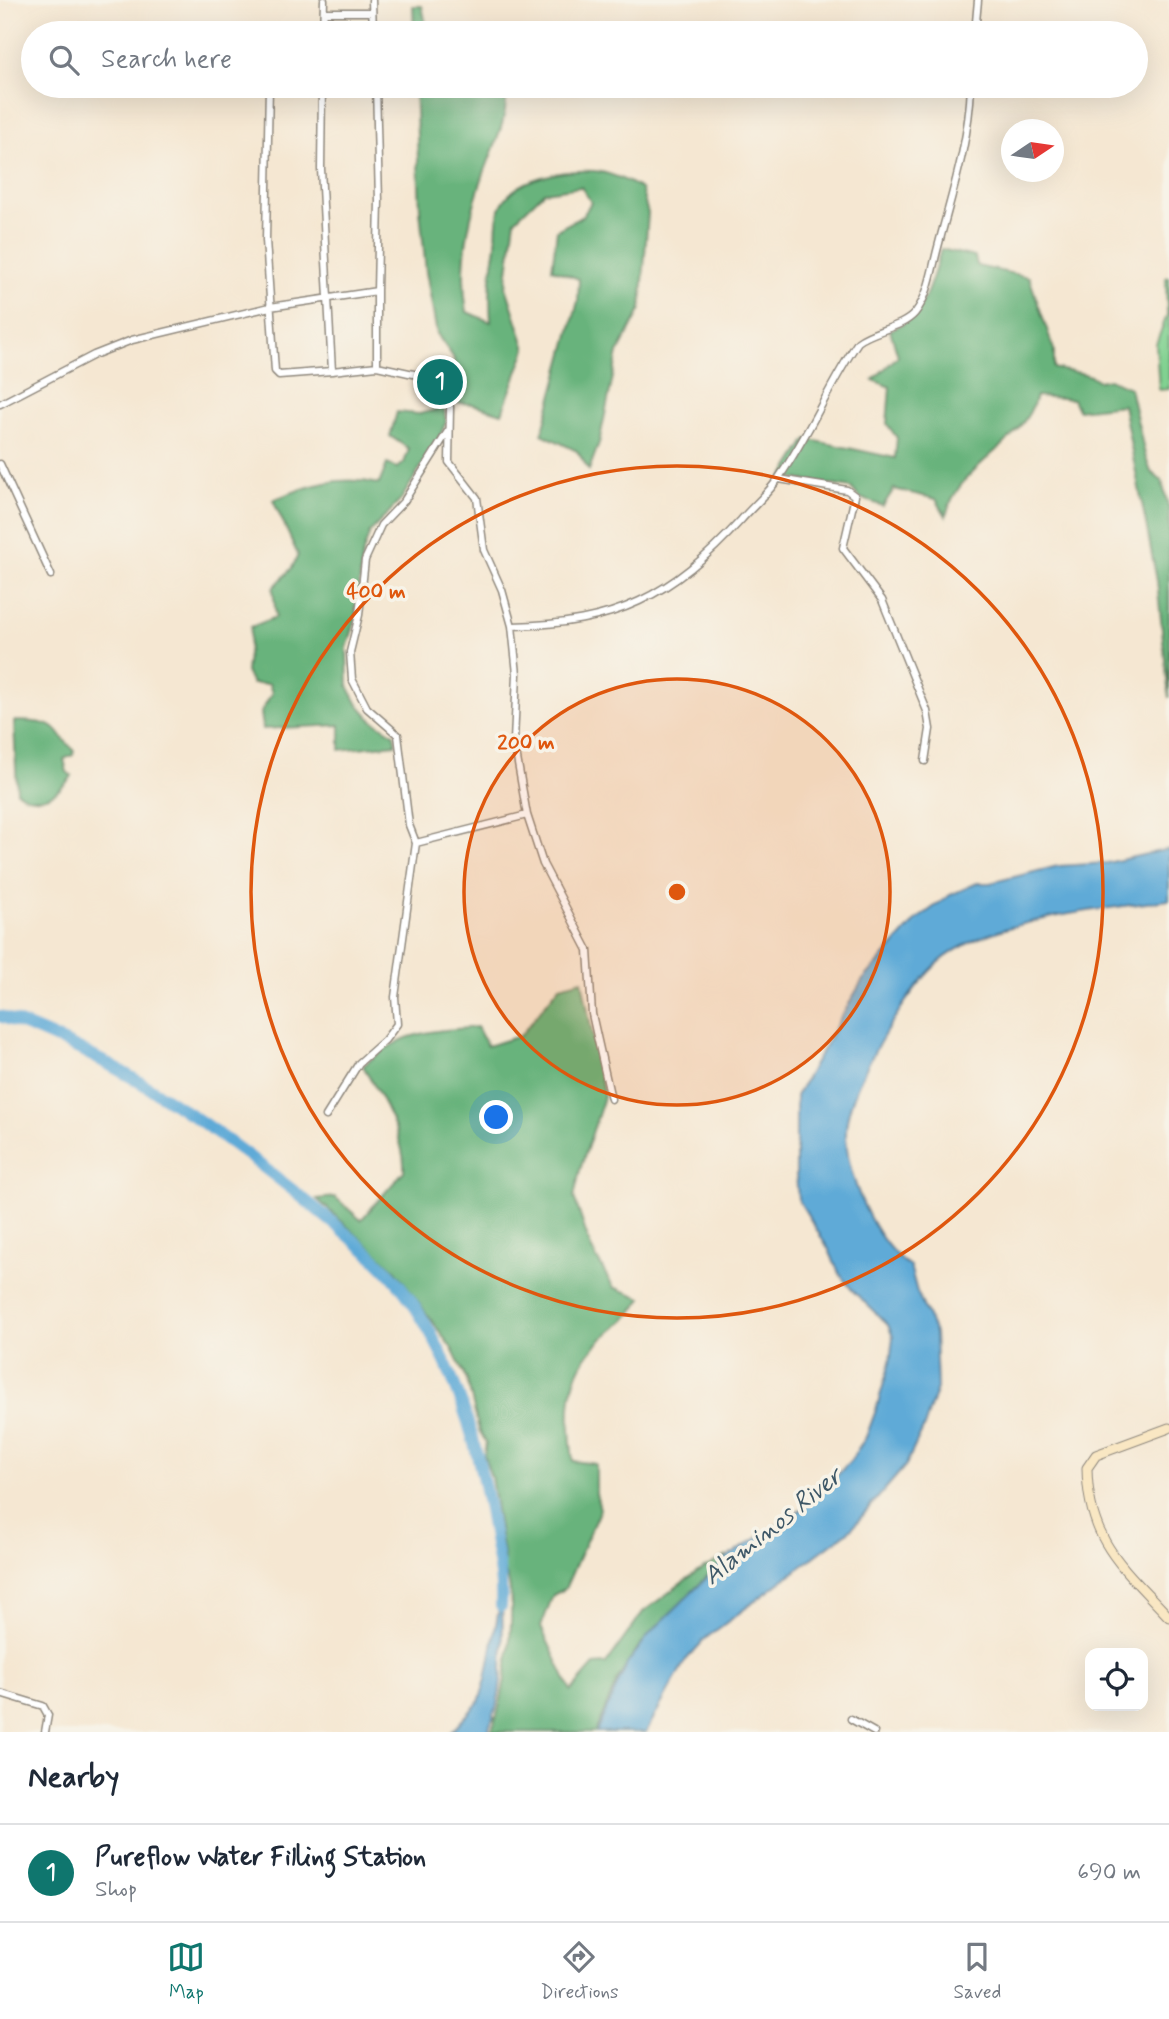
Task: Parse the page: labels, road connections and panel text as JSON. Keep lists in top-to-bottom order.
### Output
{
  "water": ["Alaminos River"],
  "north": "right",
  "page": {
    "search": "Search here",
    "pins": "1",
    "heading": "Nearby",
    "list": [
      {
        "mark": "1",
        "name": "Pureflow Water Filling Station",
        "note": "Shop",
        "value": "690 m"
      }
    ],
    "nav": ["Map", "Directions", "Saved"]
  },
  "rings": ["400 m", "200 m"]
}
